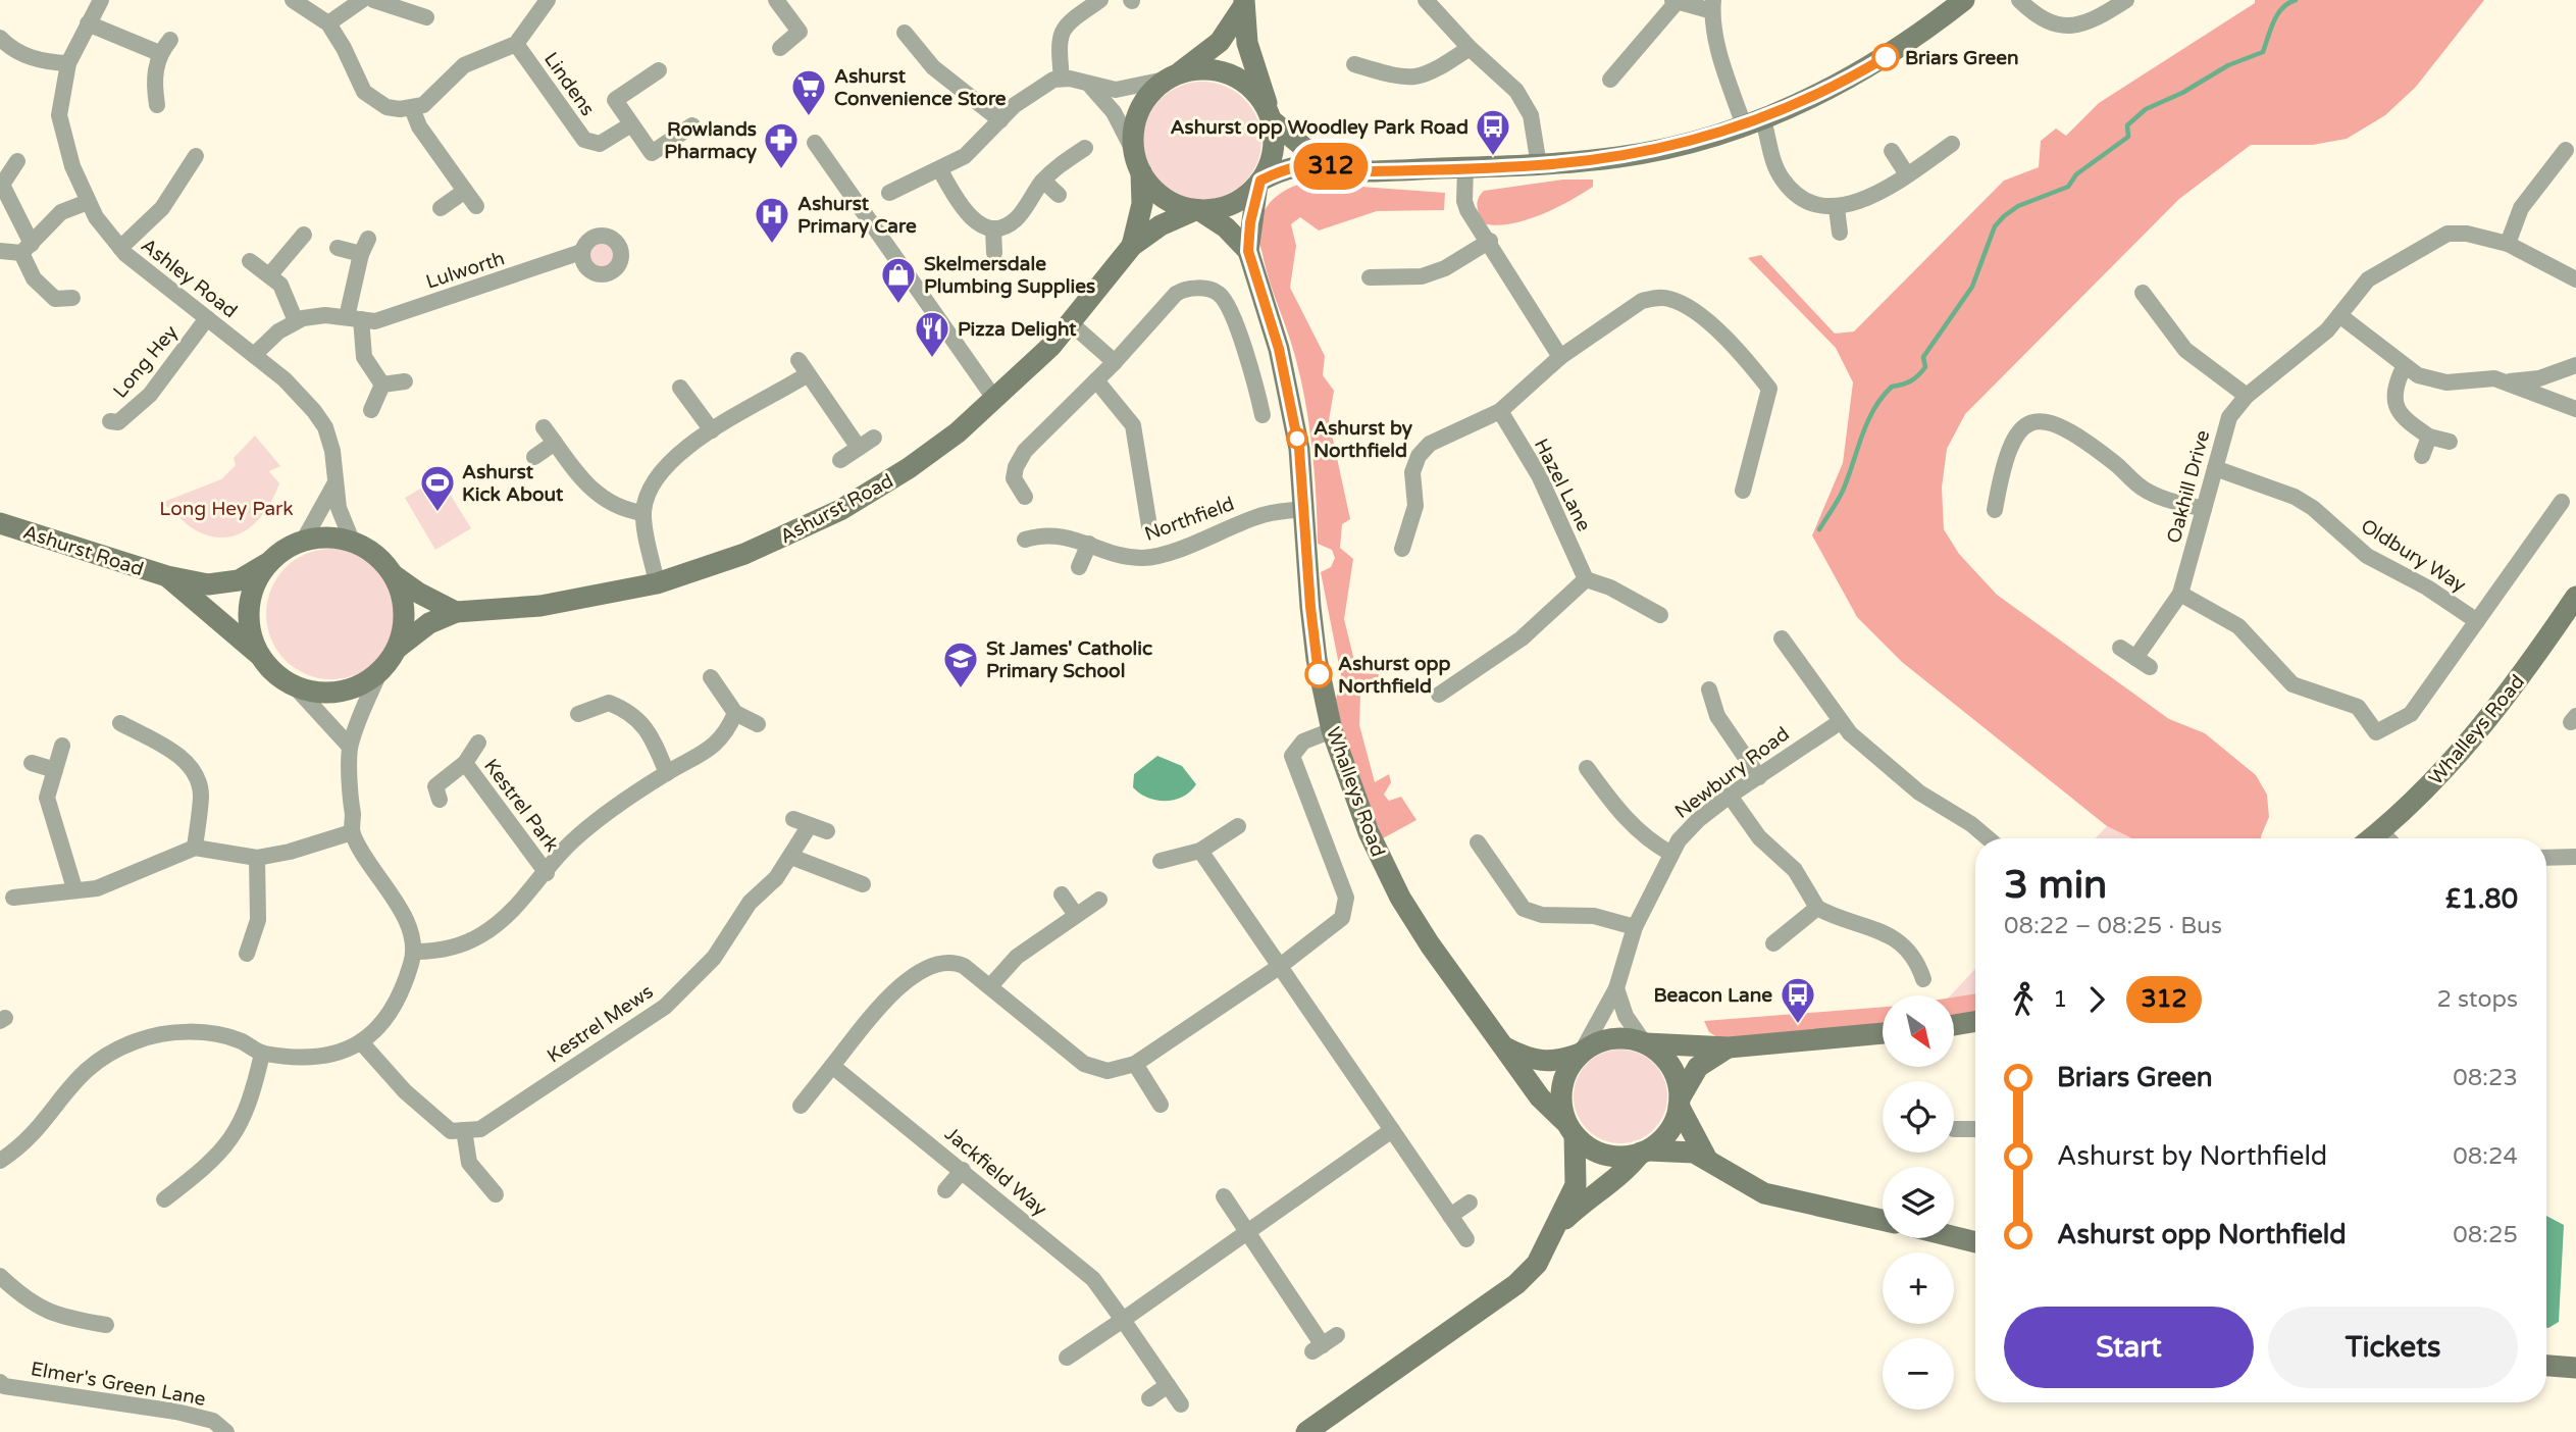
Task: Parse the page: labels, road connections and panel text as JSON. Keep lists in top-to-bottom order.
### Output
{
  "streets": {
    "street": [
      "Lindens",
      "Lulworth",
      "Ashley Road",
      "Long Hey",
      "Hazel Lane",
      "Oakhill Drive",
      "Ashurst Road",
      "Northfield",
      "Oldbury Way",
      "Whalleys Road",
      "Newbury Road",
      "Kestrel Park",
      "Kestrel Mews",
      "Jackfield Way",
      "Elmer's Green Lane"
    ]
  },
  "crossings": [
    ["Lulworth", "Ashley Road"],
    ["Ashley Road", "Long Hey"],
    ["Ashley Road", "Ashurst Road"],
    ["Oakhill Drive", "Oldbury Way"],
    ["Ashurst Road", "Whalleys Road"],
    ["Northfield", "Whalleys Road"],
    ["Whalleys Road", "Newbury Road"]
  ],
  "parks": ["Long Hey Park"],
  "places": {
    "other": ["Briars Green", "Ashurst by Northfield", "Ashurst opp Northfield"],
    "supermarket": ["Ashurst Convenience Store"],
    "bus stop": ["Ashurst opp Woodley Park Road", "Beacon Lane"],
    "pharmacy": ["Rowlands Pharmacy"],
    "hospital": ["Ashurst Primary Care"],
    "shop": ["Skelmersdale Plumbing Supplies"],
    "restaurant": ["Pizza Delight"],
    "sports": ["Ashurst Kick About"],
    "school or university": ["St James' Catholic Primary School"]
  },
  "lines": ["bus line 312"],
  "north": "bottom right",
  "page": {
    "on_map": "312",
    "heading": ["3 min", "08:22 – 08:25 · Bus", "£1.80"],
    "legs": ["1", "312", "2 stops"],
    "map_buttons": ["+", "−"],
    "list": [
      {
        "name": "Briars Green",
        "value": "08:23"
      },
      {
        "name": "Ashurst by Northfield",
        "value": "08:24"
      },
      {
        "name": "Ashurst opp Northfield",
        "value": "08:25"
      }
    ],
    "buttons": ["Start", "Tickets"]
  }
}
